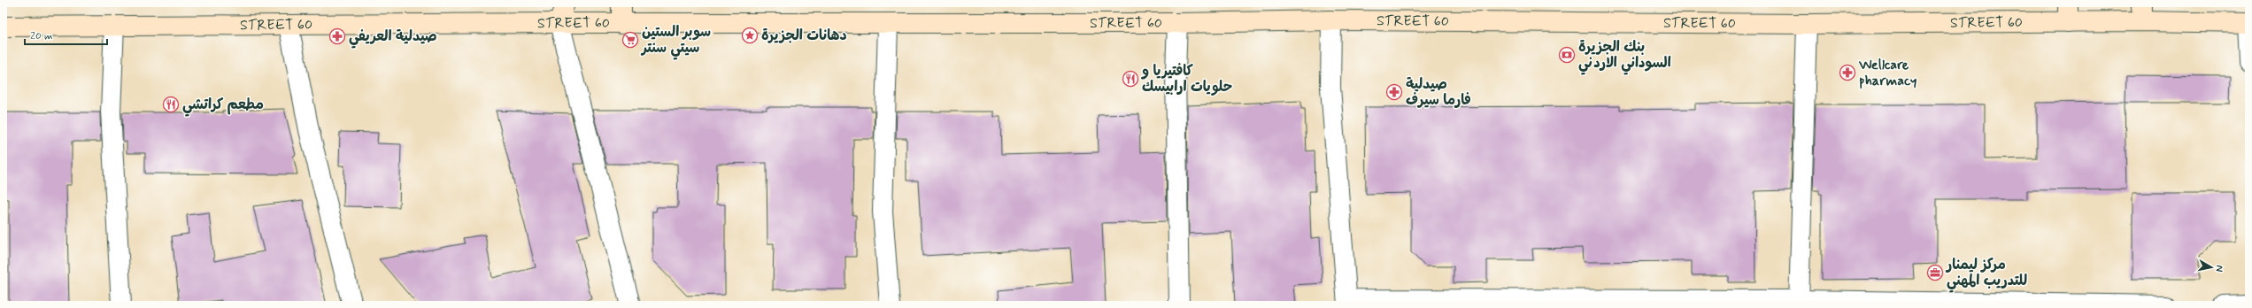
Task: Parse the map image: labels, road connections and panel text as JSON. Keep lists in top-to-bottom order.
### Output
{
  "streets": {
    "main road": ["STREET 60"]
  },
  "places": {
    "place": ["دهانات الجزيرة"],
    "pharmacy": ["صيدلية العريفي", "Wellcare pharmacy", "صيدلية فارما سيرف"],
    "supermarket": ["سوبر الستين سيتي سنتر"],
    "bank": ["بنك الجزيرة السوداني الاردني"],
    "restaurant": ["كافتيريا و حلويات ارابيسك", "مطعم كراتشي"],
    "office": ["مركز ليمنار للتدريب المهني"]
  },
  "scale_bar": "20 m",
  "north": "right"
}
